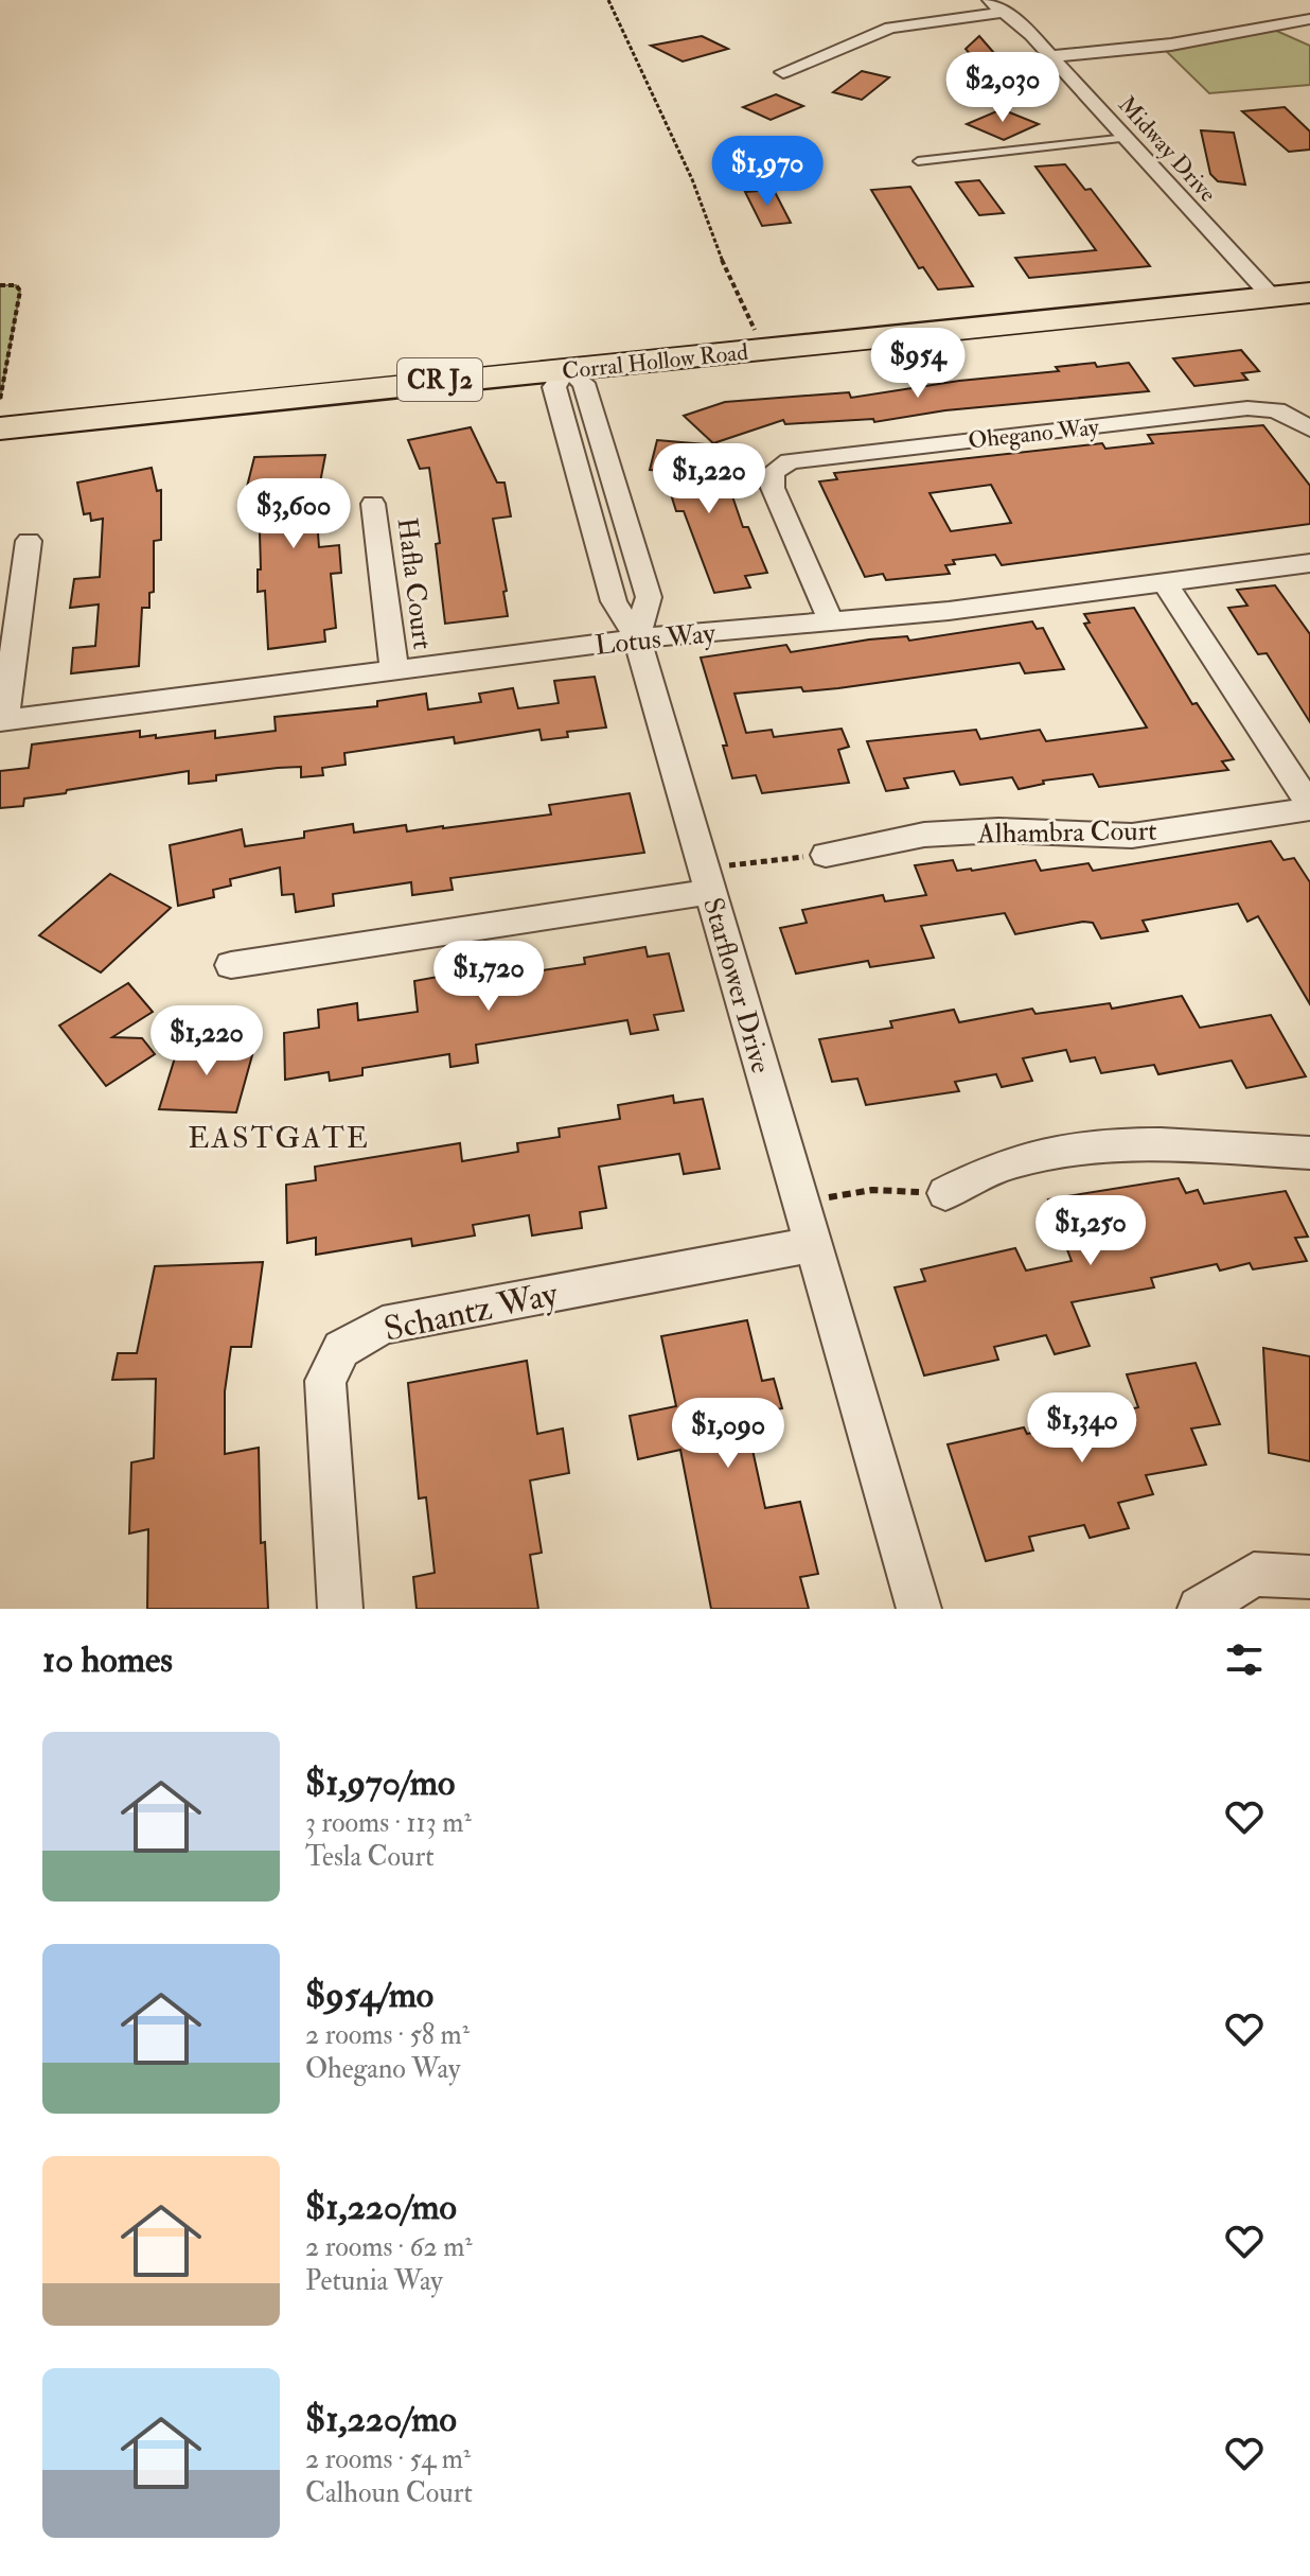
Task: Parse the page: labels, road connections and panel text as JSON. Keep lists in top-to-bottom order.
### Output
{
  "streets": {
    "main road": ["Corral Hollow Road", "CR J2"],
    "street": [
      "Midway Drive",
      "Ohegano Way",
      "Hafla Court",
      "Lotus Way",
      "Alhambra Court",
      "Starflower Drive",
      "Schantz Way"
    ]
  },
  "crossings": [
    ["Midway Drive", "Corral Hollow Road"],
    ["Corral Hollow Road", "Starflower Drive"],
    ["Ohegano Way", "Lotus Way"],
    ["Hafla Court", "Lotus Way"],
    ["Lotus Way", "Starflower Drive"],
    ["Starflower Drive", "Schantz Way"]
  ],
  "districts": ["EASTGATE"],
  "page": {
    "price": [
      "$2,030",
      "$1,970",
      "$954",
      "$1,220",
      "$3,600",
      "$1,720",
      "$1,220",
      "$1,250",
      "$1,340",
      "$1,090"
    ],
    "heading": "10 homes",
    "list": [
      {
        "name": "$1,970/mo",
        "note": "3 rooms · 113 m² · Tesla Court"
      },
      {
        "name": "$954/mo",
        "note": "2 rooms · 58 m² · Ohegano Way"
      },
      {
        "name": "$1,220/mo",
        "note": "2 rooms · 62 m² · Petunia Way"
      },
      {
        "name": "$1,220/mo",
        "note": "2 rooms · 54 m² · Calhoun Court"
      }
    ]
  }
}
